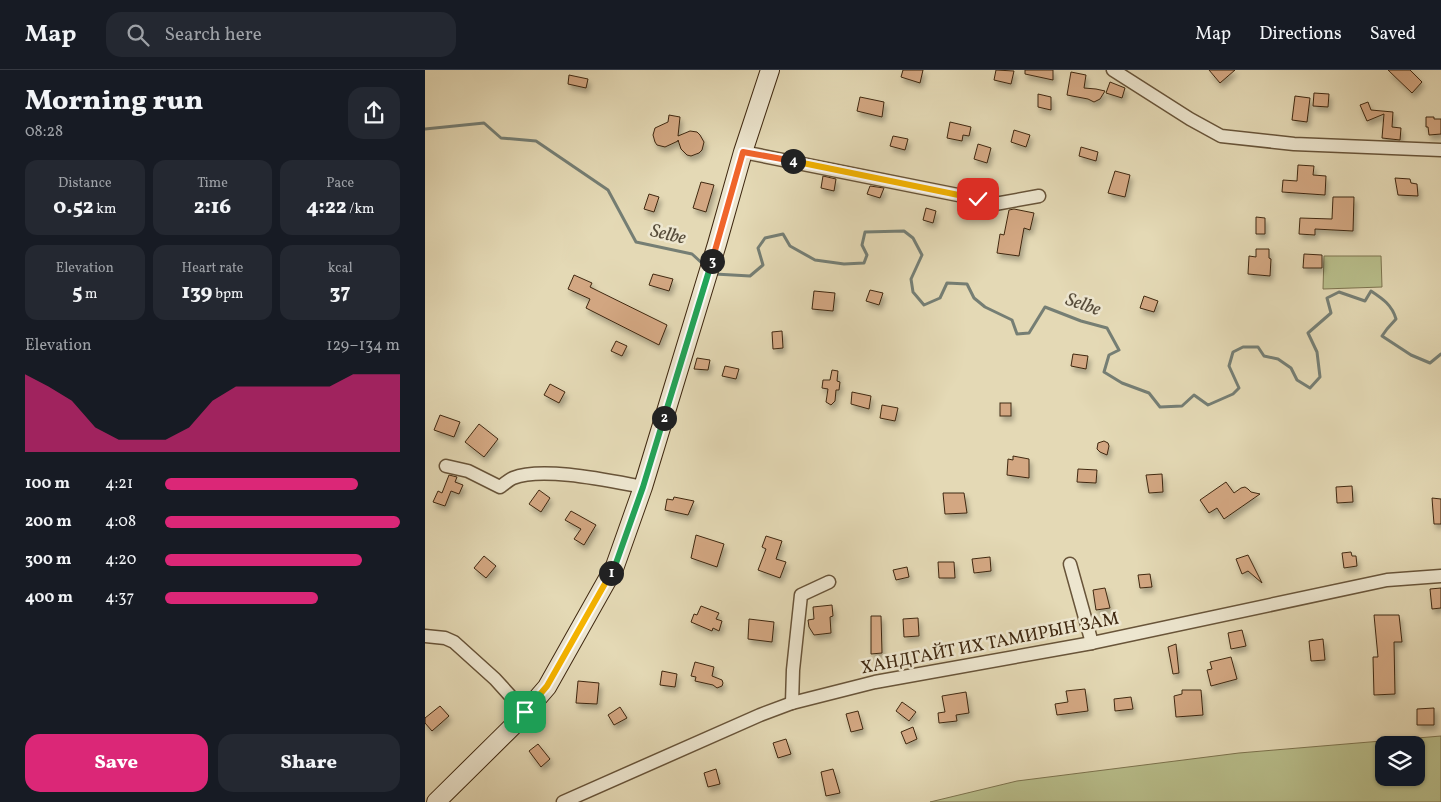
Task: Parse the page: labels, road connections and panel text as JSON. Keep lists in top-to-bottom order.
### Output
{
  "streets": {
    "street": ["ХАНДГАЙТ ИХ ТАМИРЫН ЗАМ"]
  },
  "water": ["Selbe"],
  "page": {
    "header": "Map",
    "search": "Search here",
    "nav": ["Map", "Directions", "Saved"],
    "heading": ["Morning run", "08:28"],
    "pins": [
      "4",
      "3",
      "2",
      "1"
    ],
    "stats": [
      ["Distance", "0.52 km"],
      ["Time", "2:16"],
      ["Pace", "4:22 /km"],
      ["Elevation", "5 m"],
      ["Heart rate", "139 bpm"],
      ["kcal", "37"]
    ],
    "chart": ["Elevation", "129–134 m"],
    "list": [
      {
        "name": "100 m",
        "note": "4:21"
      },
      {
        "name": "200 m",
        "note": "4:08"
      },
      {
        "name": "300 m",
        "note": "4:20"
      },
      {
        "name": "400 m",
        "note": "4:37"
      }
    ],
    "buttons": ["Save", "Share"]
  }
}
